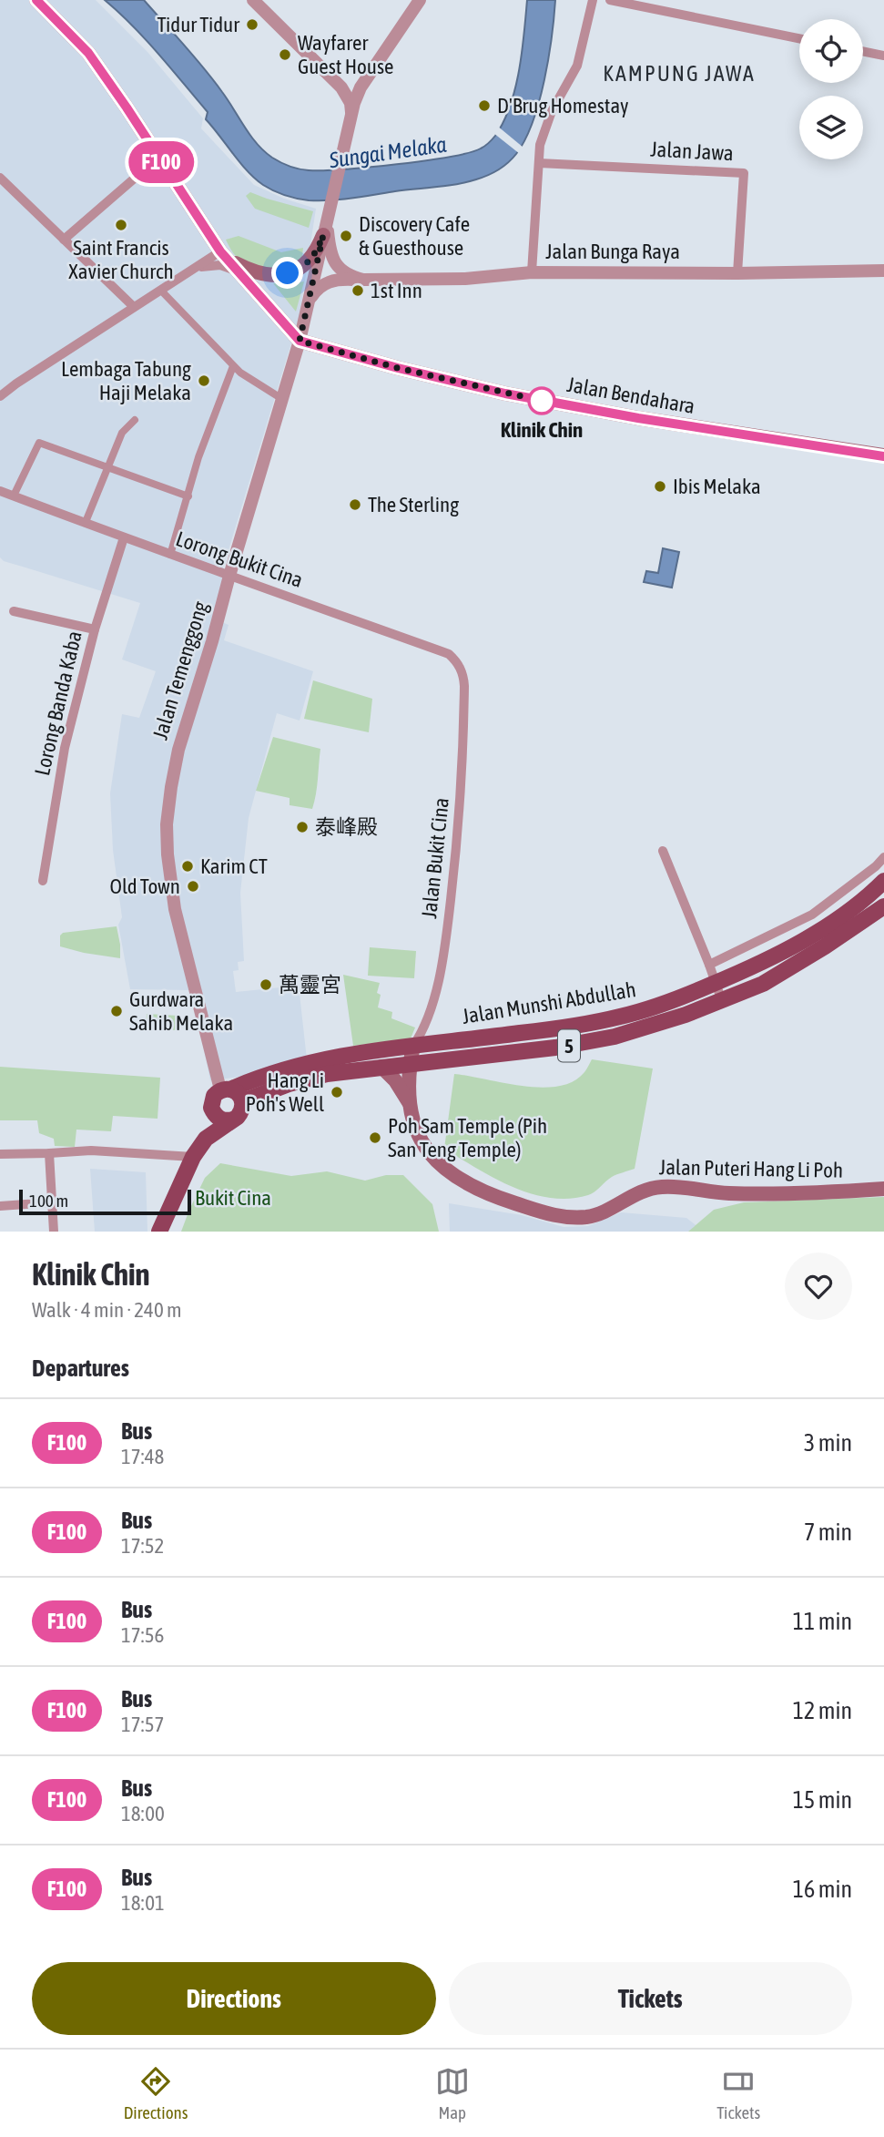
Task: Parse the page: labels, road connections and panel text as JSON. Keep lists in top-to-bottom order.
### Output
{
  "streets": {
    "main road": [
      "Jalan Bendahara",
      "Jalan Munshi Abdullah",
      "5",
      "Jalan Puteri Hang Li Poh"
    ],
    "street": [
      "Jalan Jawa",
      "Jalan Bunga Raya",
      "Lorong Bukit Cina",
      "Jalan Temenggong",
      "Lorong Banda Kaba",
      "Jalan Bukit Cina"
    ]
  },
  "crossings": [
    ["Jalan Jawa", "Jalan Bunga Raya"],
    ["Jalan Bunga Raya", "Jalan Temenggong"],
    ["Jalan Bendahara", "Jalan Temenggong"],
    ["Lorong Bukit Cina", "Jalan Temenggong"],
    ["Lorong Bukit Cina", "Lorong Banda Kaba"],
    ["Lorong Bukit Cina", "Jalan Bukit Cina"],
    ["Jalan Temenggong", "Jalan Munshi Abdullah"],
    ["Jalan Bukit Cina", "Jalan Munshi Abdullah"],
    ["Jalan Bukit Cina", "Jalan Puteri Hang Li Poh"],
    ["Jalan Munshi Abdullah", "Jalan Puteri Hang Li Poh"]
  ],
  "districts": ["KAMPUNG JAWA"],
  "water": ["Sungai Melaka"],
  "parks": ["Bukit Cina"],
  "places": [
    "Tidur Tidur",
    "Wayfarer Guest House",
    "D'Brug Homestay",
    "Saint Francis Xavier Church",
    "Discovery Cafe & Guesthouse",
    "1st Inn",
    "Lembaga Tabung Haji Melaka",
    "Klinik Chin",
    "Ibis Melaka",
    "The Sterling",
    "泰峰殿",
    "Karim CT",
    "Old Town",
    "萬靈宮",
    "Gurdwara Sahib Melaka",
    "Hang Li Poh's Well",
    "Poh Sam Temple (Pih San Teng Temple)"
  ],
  "lines": ["bus line F100"],
  "scale_bar": "100 m",
  "page": {
    "on_map": "F100",
    "scale": "100 m",
    "heading": [
      ["Klinik Chin", "Walk · 4 min · 240 m"],
      "Departures"
    ],
    "list": [
      {
        "mark": "F100",
        "name": "Bus",
        "note": "17:48",
        "value": "3 min"
      },
      {
        "mark": "F100",
        "name": "Bus",
        "note": "17:52",
        "value": "7 min"
      },
      {
        "mark": "F100",
        "name": "Bus",
        "note": "17:56",
        "value": "11 min"
      },
      {
        "mark": "F100",
        "name": "Bus",
        "note": "17:57",
        "value": "12 min"
      },
      {
        "mark": "F100",
        "name": "Bus",
        "note": "18:00",
        "value": "15 min"
      },
      {
        "mark": "F100",
        "name": "Bus",
        "note": "18:01",
        "value": "16 min"
      }
    ],
    "buttons": ["Directions", "Tickets"],
    "tabs": ["Directions", "Map", "Tickets"]
  }
}
